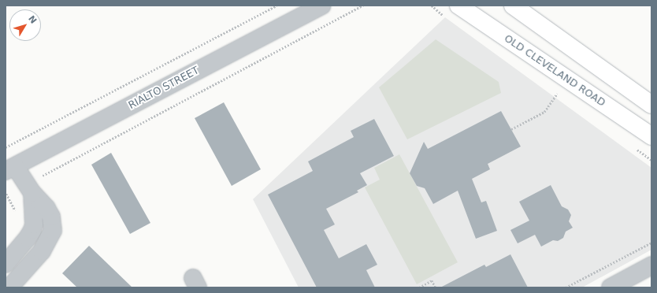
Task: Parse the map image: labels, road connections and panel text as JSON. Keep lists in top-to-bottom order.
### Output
{
  "streets": {
    "highway": ["OLD CLEVELAND ROAD"],
    "street": ["RIALTO STREET"]
  },
  "north": "top right"
}
